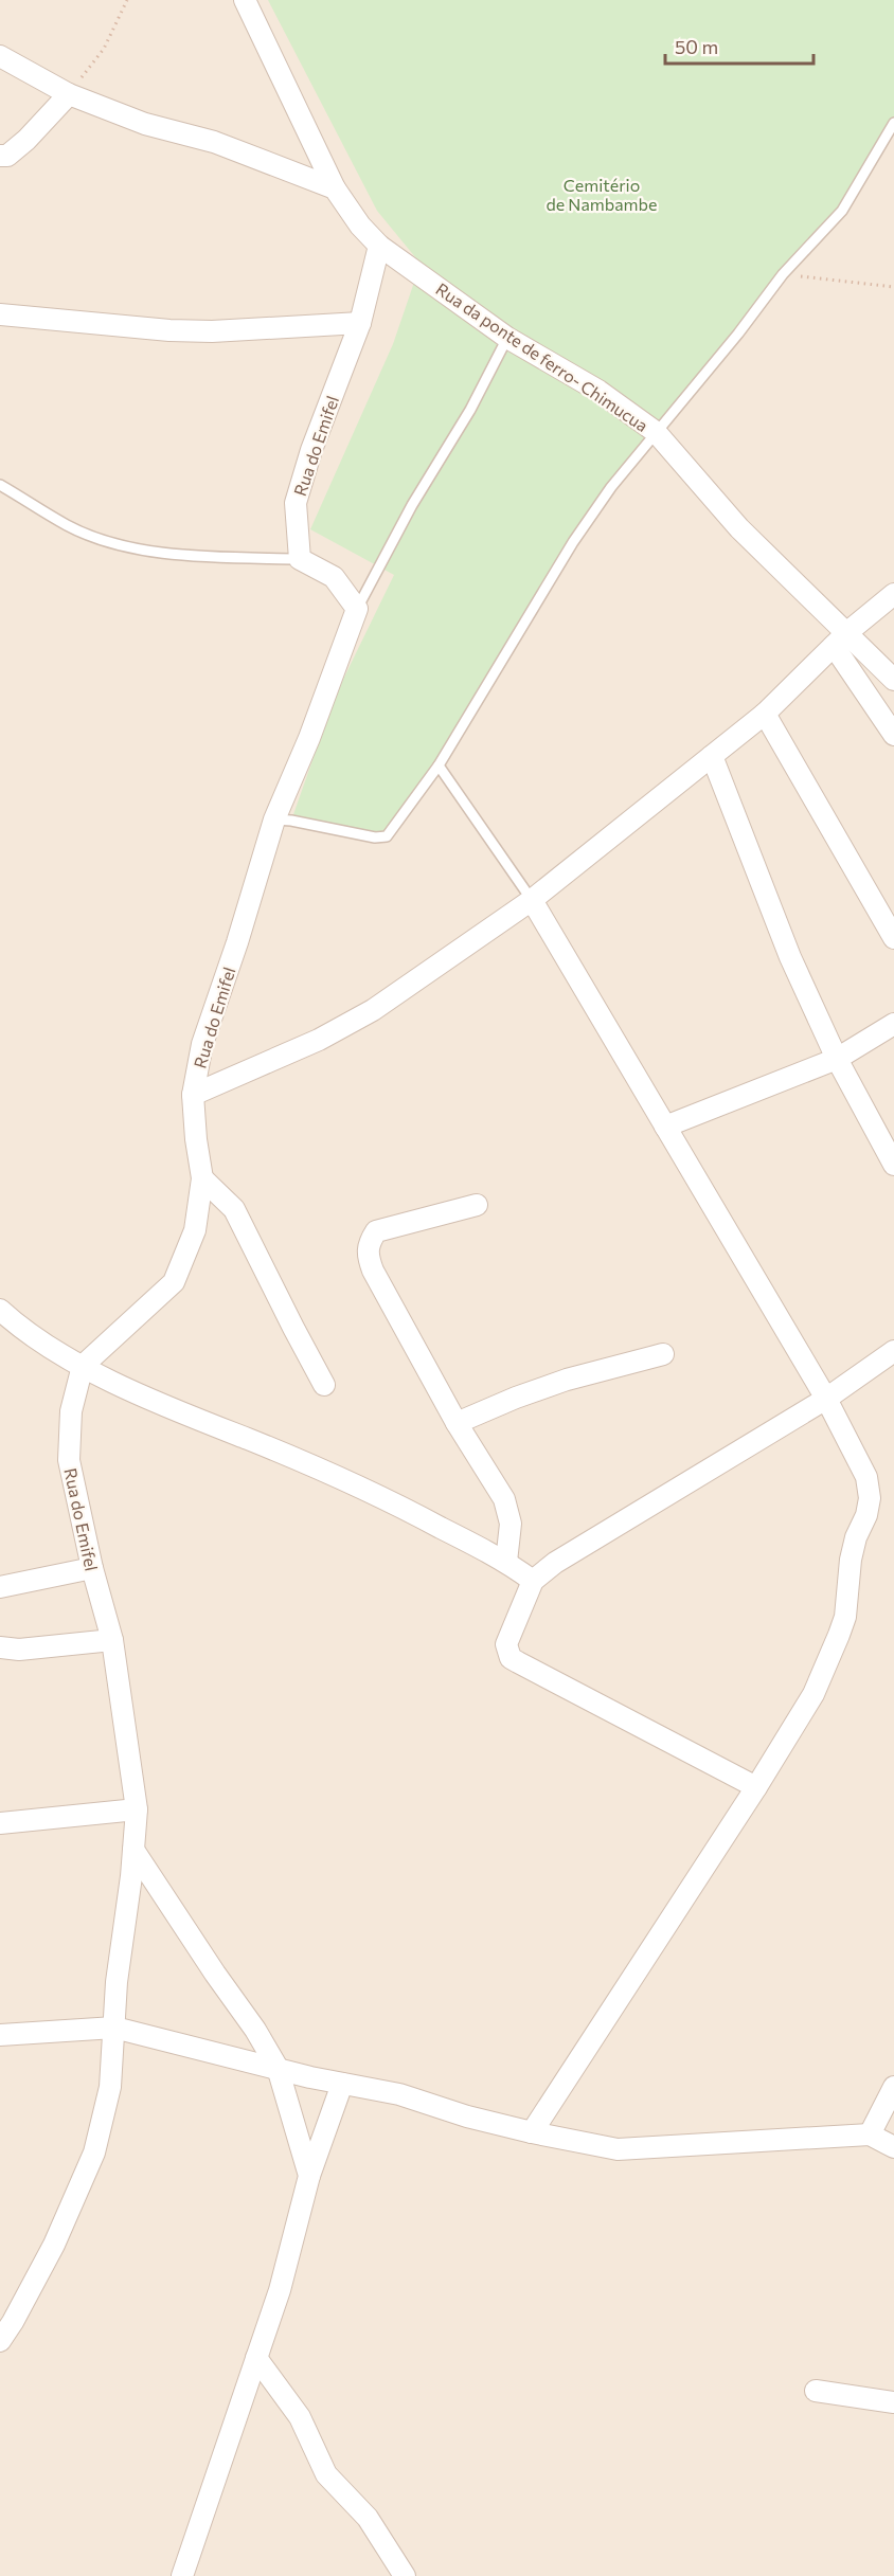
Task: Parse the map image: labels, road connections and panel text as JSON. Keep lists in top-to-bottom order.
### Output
{
  "streets": {
    "street": ["Rua da ponte de ferro- Chimucua", "Rua do Emifel"]
  },
  "crossings": [
    ["Rua da ponte de ferro- Chimucua", "Rua do Emifel"]
  ],
  "parks": ["Cemitério de Nambambe"],
  "scale_bar": "50 m"
}
